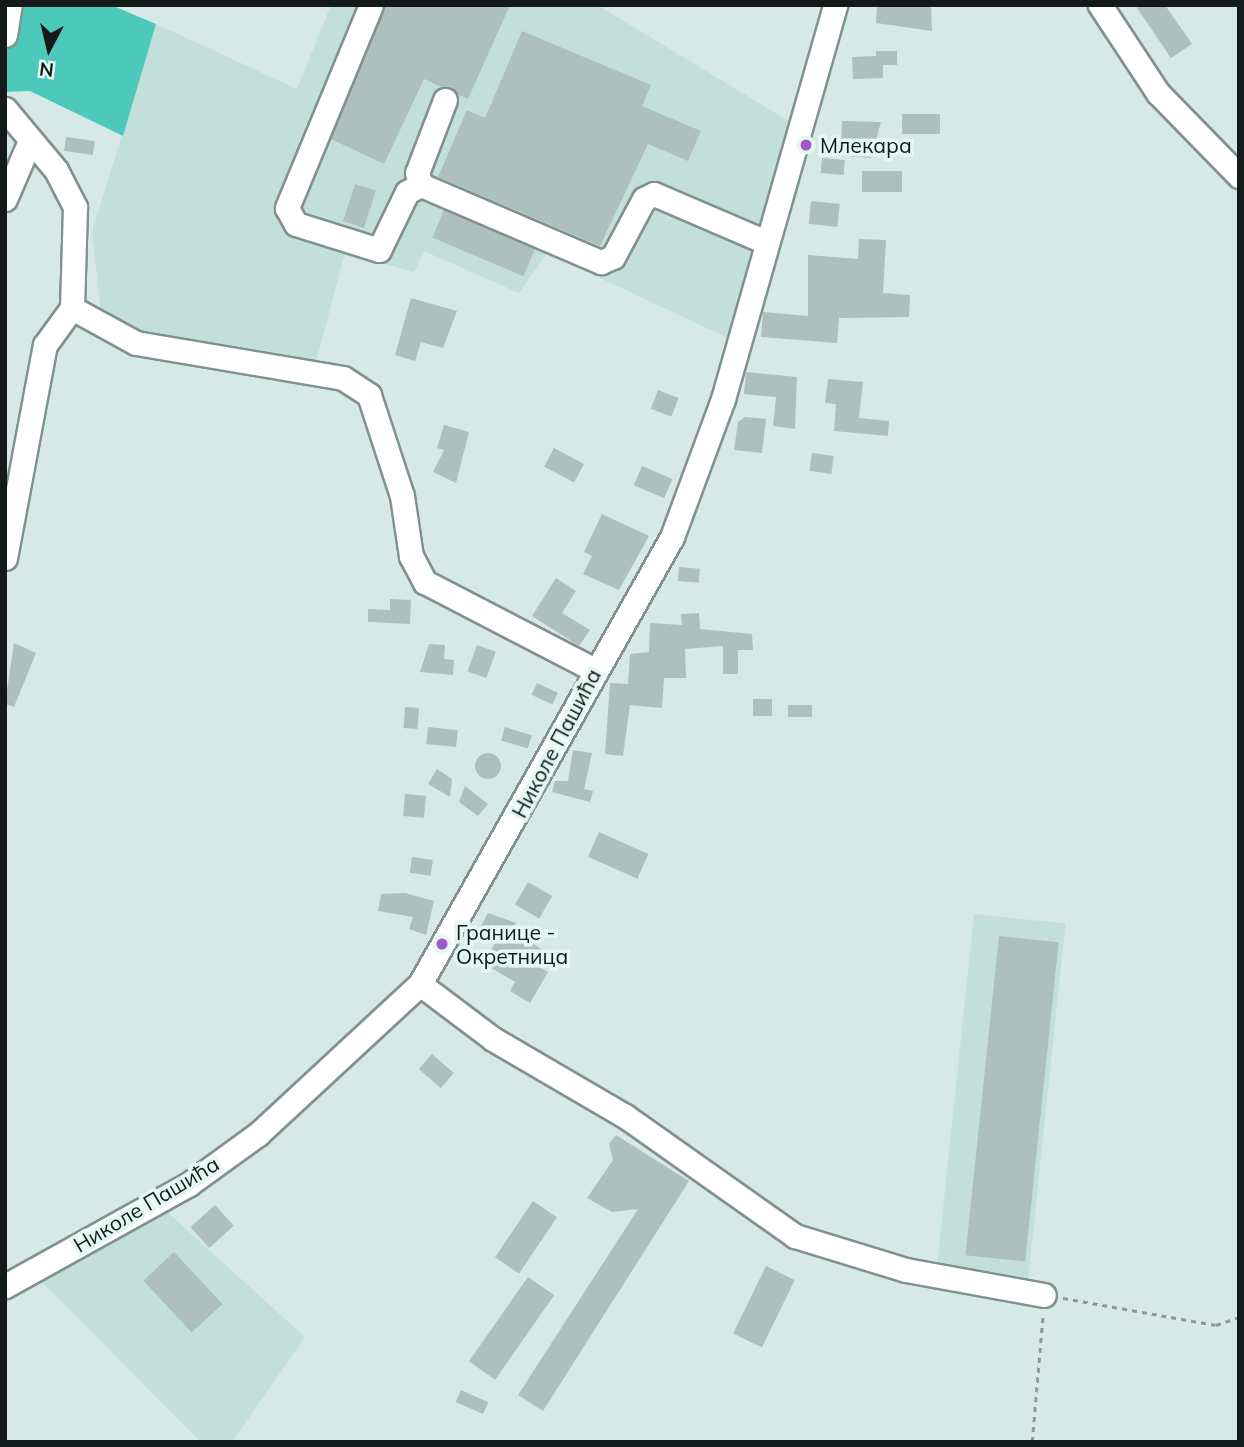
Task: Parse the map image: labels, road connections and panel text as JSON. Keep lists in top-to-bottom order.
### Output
{
  "streets": {
    "street": ["Николе Пашића"]
  },
  "places": ["Млекара", "Границе - Окретница"],
  "north": "bottom"
}
